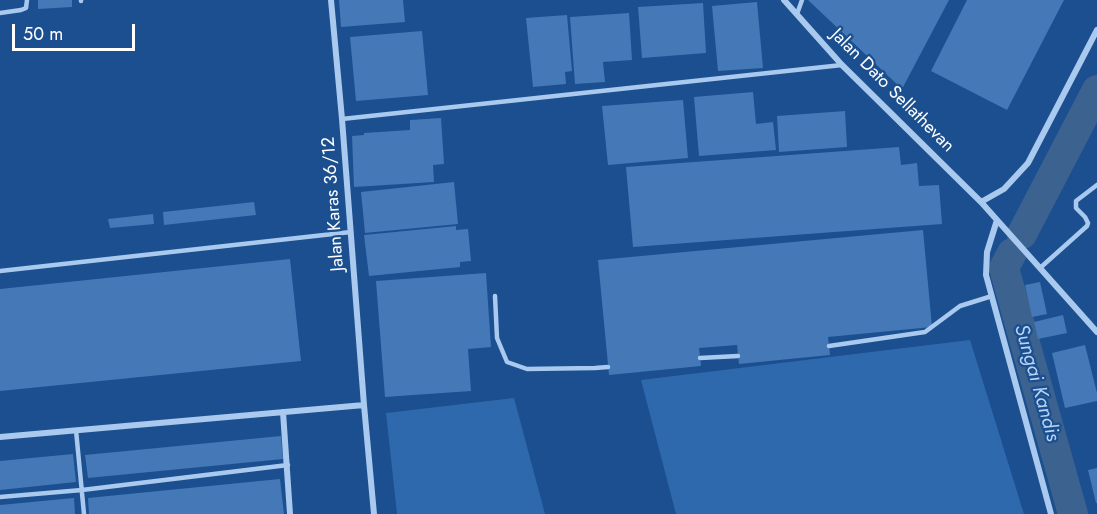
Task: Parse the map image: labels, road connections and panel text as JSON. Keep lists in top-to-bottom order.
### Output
{
  "streets": {
    "street": ["Jalan Dato Sellathevan", "Jalan Karas 36/12"]
  },
  "water": ["Sungai Kandis"],
  "scale_bar": "50 m"
}
